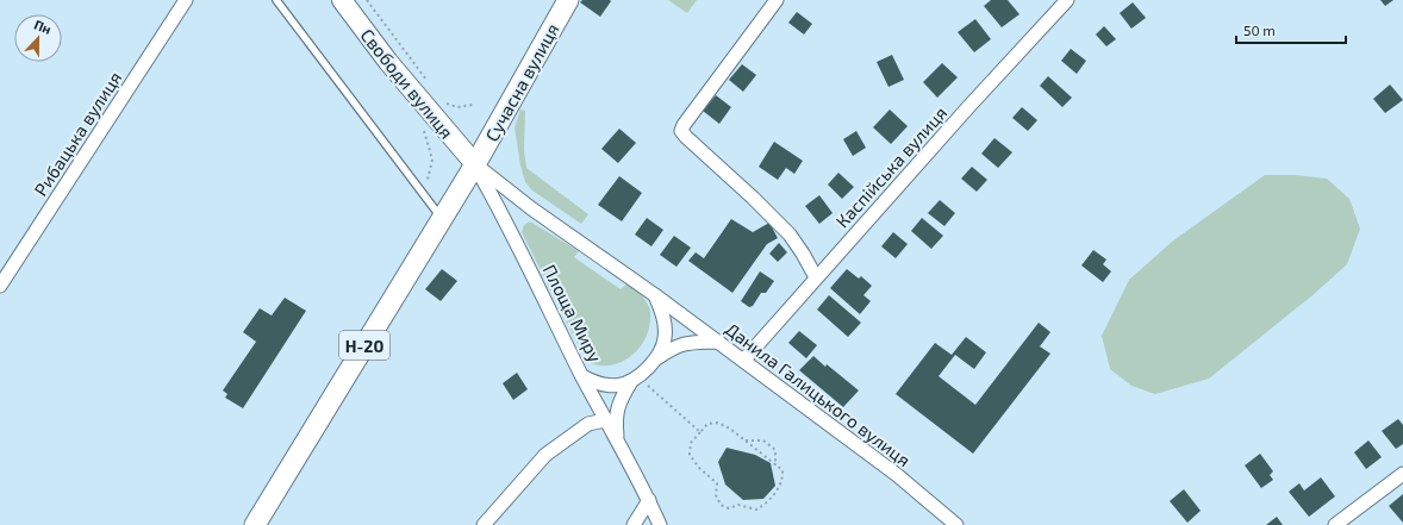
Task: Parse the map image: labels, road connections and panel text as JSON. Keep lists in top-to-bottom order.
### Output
{
  "streets": {
    "main road": ["Сучасна вулиця", "Свободи вулиця", "Н-20"],
    "street": [
      "Рибацька вулиця",
      "Каспійська вулиця",
      "Площа Миру",
      "Данила Галицького вулиця"
    ]
  },
  "crossings": [
    ["Сучасна вулиця", "Свободи вулиця"],
    ["Сучасна вулиця", "Площа Миру"],
    ["Сучасна вулиця", "Н-20"],
    ["Свободи вулиця", "Площа Миру"],
    ["Свободи вулиця", "Н-20"],
    ["Каспійська вулиця", "Данила Галицького вулиця"],
    ["Площа Миру", "Н-20"]
  ],
  "scale_bar": "50 m",
  "north": "top"
}
